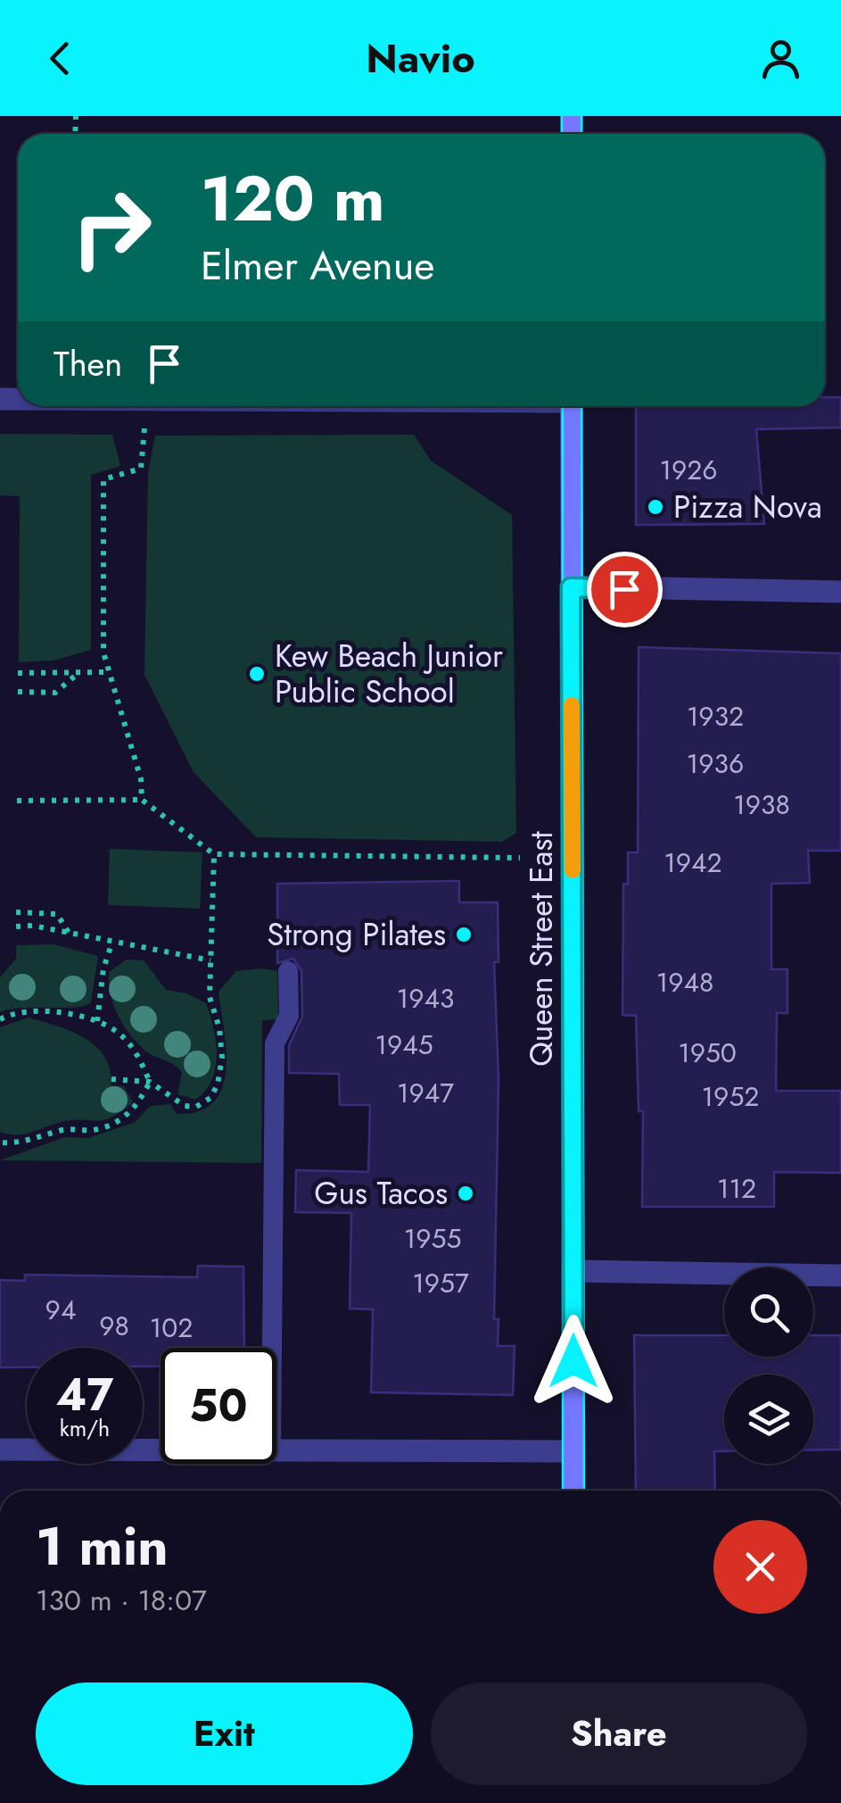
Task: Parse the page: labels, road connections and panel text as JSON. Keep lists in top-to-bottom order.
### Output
{
  "streets": {
    "main road": ["Queen Street East"]
  },
  "places": [
    "Pizza Nova",
    "Kew Beach Junior Public School",
    "Strong Pilates",
    "Gus Tacos"
  ],
  "house_numbers": [
    "1926",
    "1932",
    "1936",
    "1938",
    "1942",
    "1948",
    "1943",
    "1945",
    "1950",
    "1947",
    "1952",
    "112",
    "1955",
    "1957",
    "94",
    "98",
    "102"
  ],
  "page": {
    "header": "Navio",
    "turn": ["120 m", "Elmer Avenue"],
    "then": "Then",
    "speed": "47 km/h",
    "limit": "50",
    "heading": ["1 min", "130 m · 18:07"],
    "buttons": ["Exit", "Share"]
  }
}
